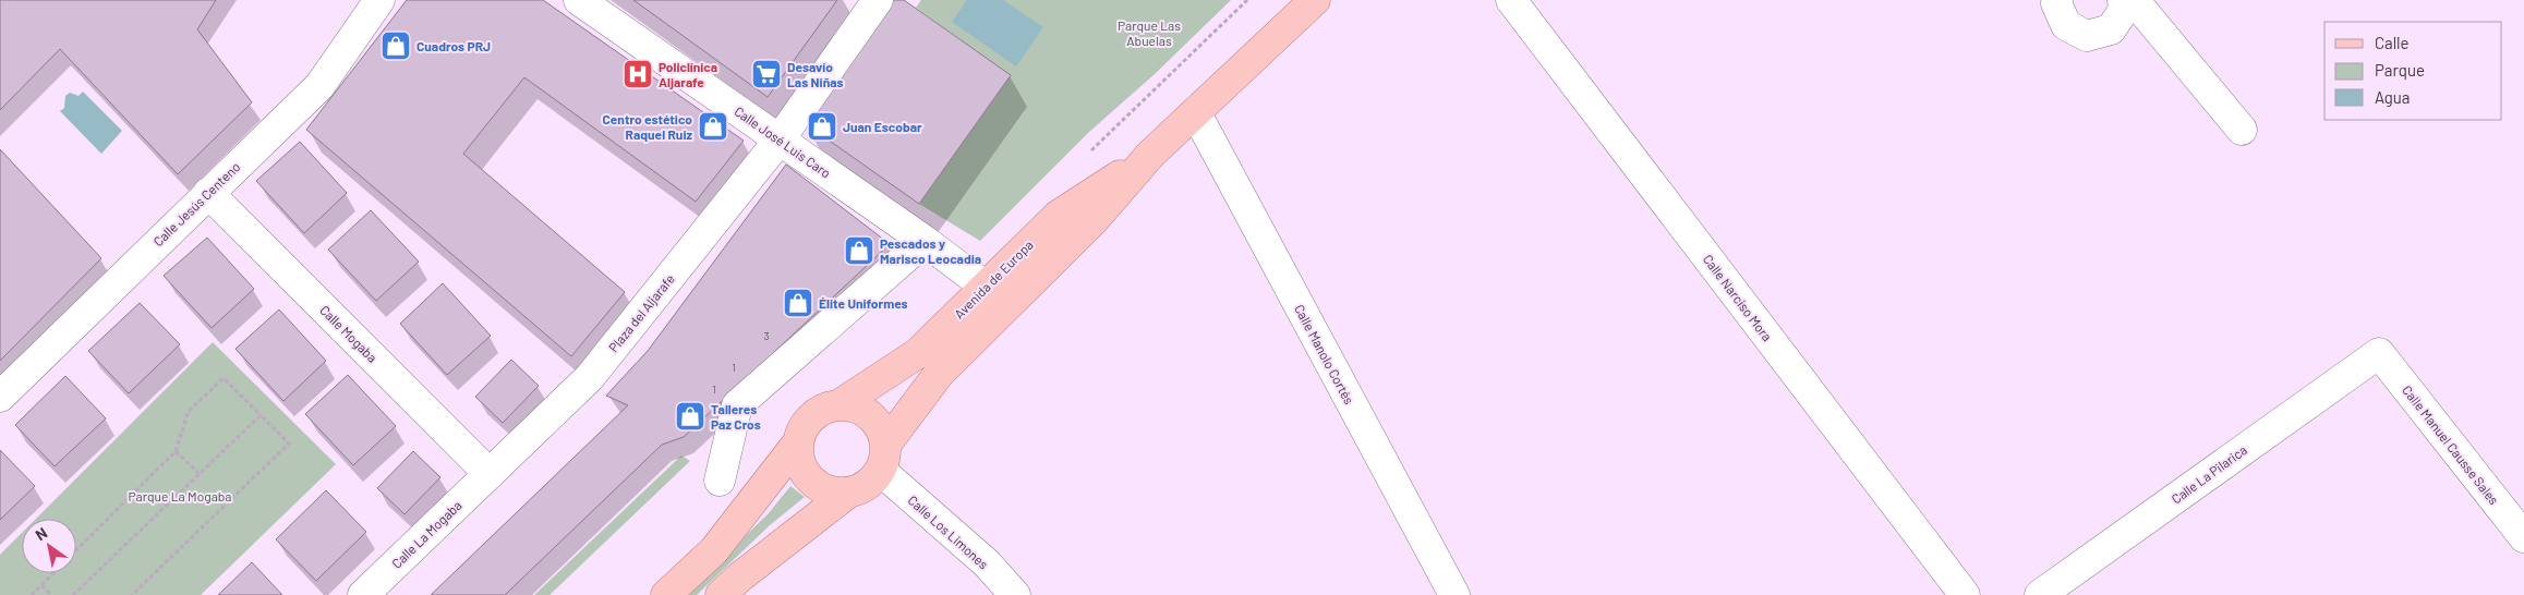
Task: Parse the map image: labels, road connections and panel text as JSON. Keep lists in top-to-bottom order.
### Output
{
  "streets": {
    "main road": ["Avenida de Europa"],
    "street": [
      "Calle José Luis Caro",
      "Calle Jesús Centeno",
      "Calle Narciso Mora",
      "Plaza del Aljarafe",
      "Calle Mogaba",
      "Calle Manolo Cortés",
      "Calle Manuel Causse Sales",
      "Calle La Pilarica",
      "Calle Los Limones",
      "Calle La Mogaba"
    ]
  },
  "crossings": [
    ["Calle José Luis Caro", "Avenida de Europa"],
    ["Calle José Luis Caro", "Plaza del Aljarafe"],
    ["Calle Jesús Centeno", "Calle Mogaba"],
    ["Avenida de Europa", "Calle Manolo Cortés"],
    ["Avenida de Europa", "Calle Los Limones"],
    ["Plaza del Aljarafe", "Calle Mogaba"],
    ["Plaza del Aljarafe", "Calle La Mogaba"],
    ["Calle Mogaba", "Calle La Mogaba"],
    ["Calle Manuel Causse Sales", "Calle La Pilarica"]
  ],
  "parks": ["Parque Las Abuelas", "Parque La Mogaba"],
  "places": {
    "shop": [
      "Cuadros PRJ",
      "Centro estético Raquel Ruiz",
      "Juan Escobar",
      "Pescados y Marisco Leocadia",
      "Élite Uniformes",
      "Talleres Paz Cros"
    ],
    "hospital": ["Policlínica Aljarafe"],
    "supermarket": ["Desavío Las Niñas"]
  },
  "house_numbers": ["3", "1", "1"],
  "legend": ["Calle", "Parque", "Agua"],
  "north": "top left"
}
